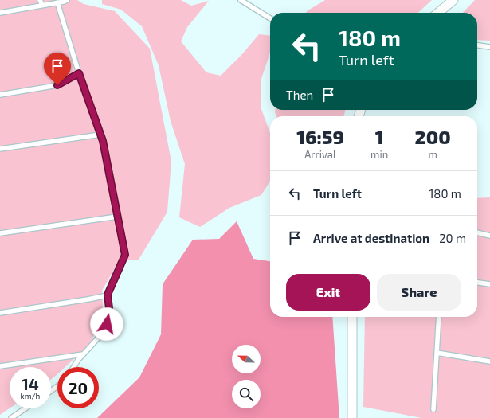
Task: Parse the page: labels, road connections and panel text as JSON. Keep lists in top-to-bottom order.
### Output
{
  "north": "left",
  "page": {
    "turn": ["180 m", "Turn left"],
    "then": "Then",
    "eta": [
      "16:59",
      "Arrival",
      "1",
      "min",
      "200",
      "m"
    ],
    "list": [
      {
        "name": "Turn left",
        "value": "180 m"
      },
      {
        "name": "Arrive at destination",
        "value": "20 m"
      }
    ],
    "buttons": ["Exit", "Share"],
    "speed": "14 km/h",
    "limit": "20"
  }
}
